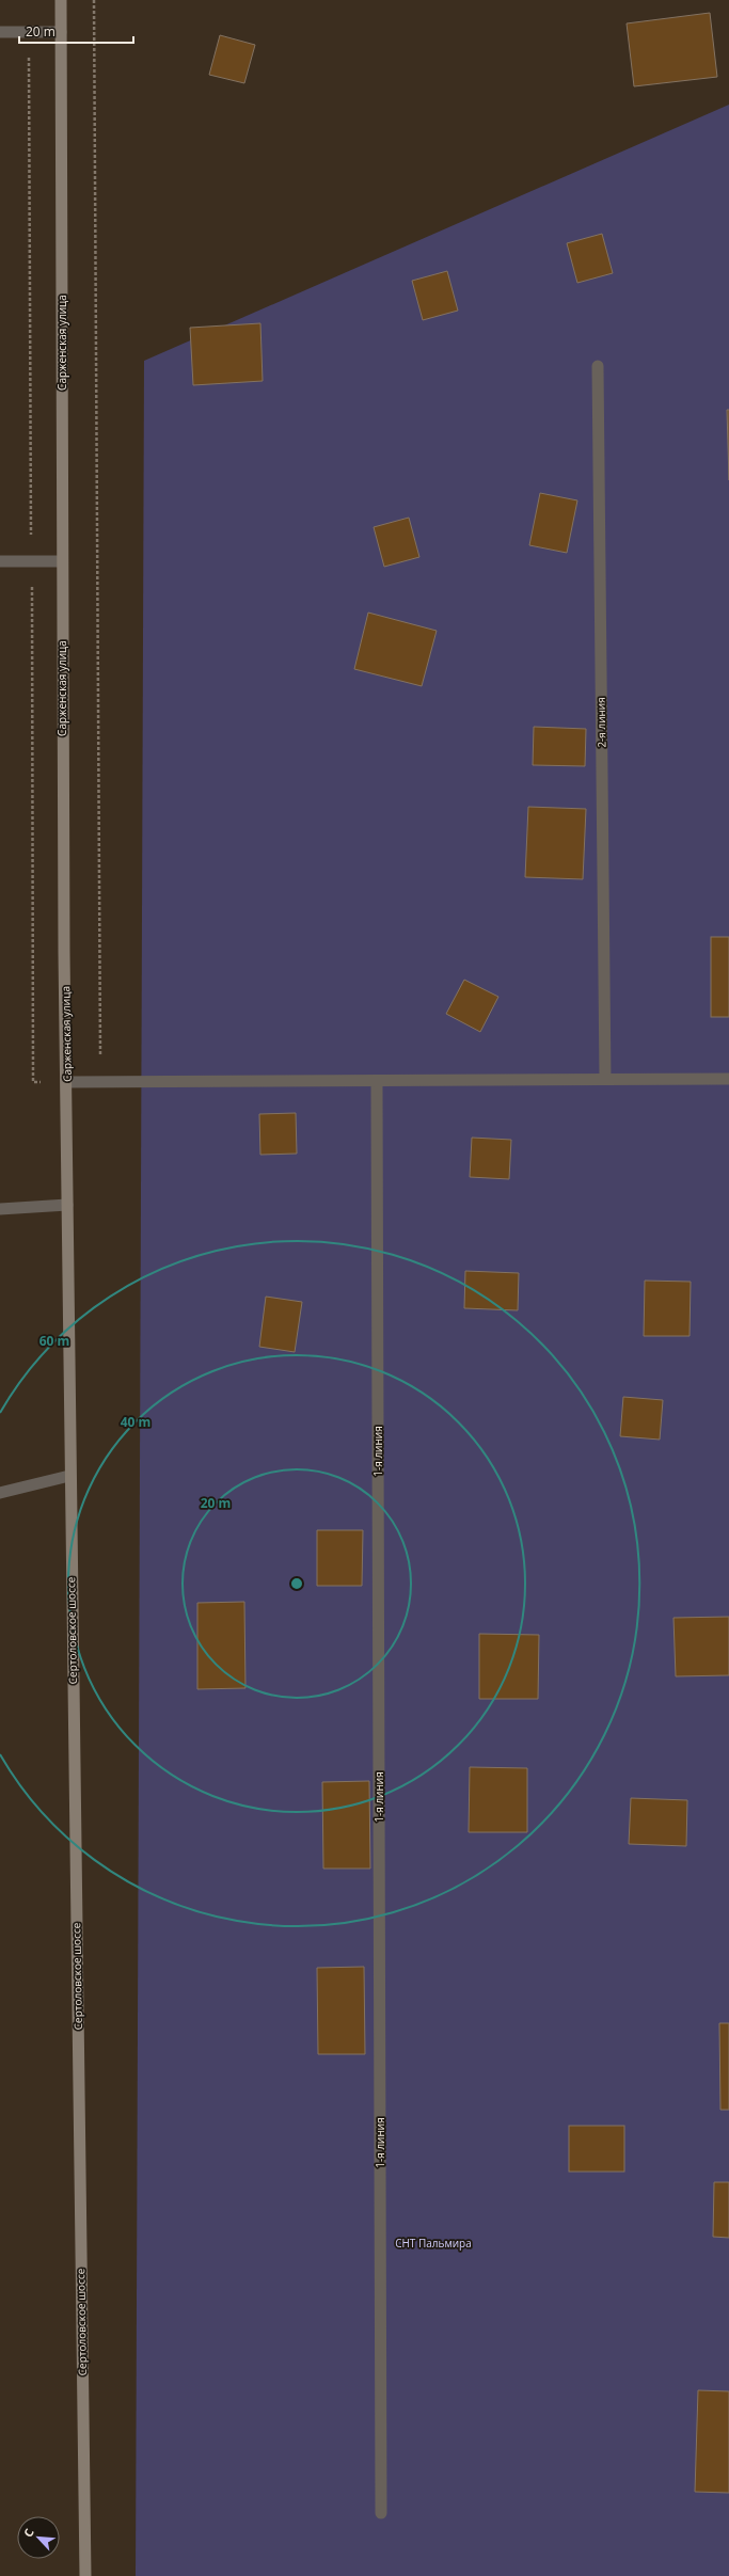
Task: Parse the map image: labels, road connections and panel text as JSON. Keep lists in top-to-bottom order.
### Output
{
  "streets": {
    "main road": ["Сарженская улица", "Сертоловское шоссе"],
    "street": ["2-я линия", "1-я линия"]
  },
  "crossings": [
    ["Сарженская улица", "Сертоловское шоссе"]
  ],
  "parks": ["СНТ Пальмира"],
  "scale_bar": "20 m",
  "north": "top left",
  "rings": ["60 m", "40 m", "20 m"]
}
